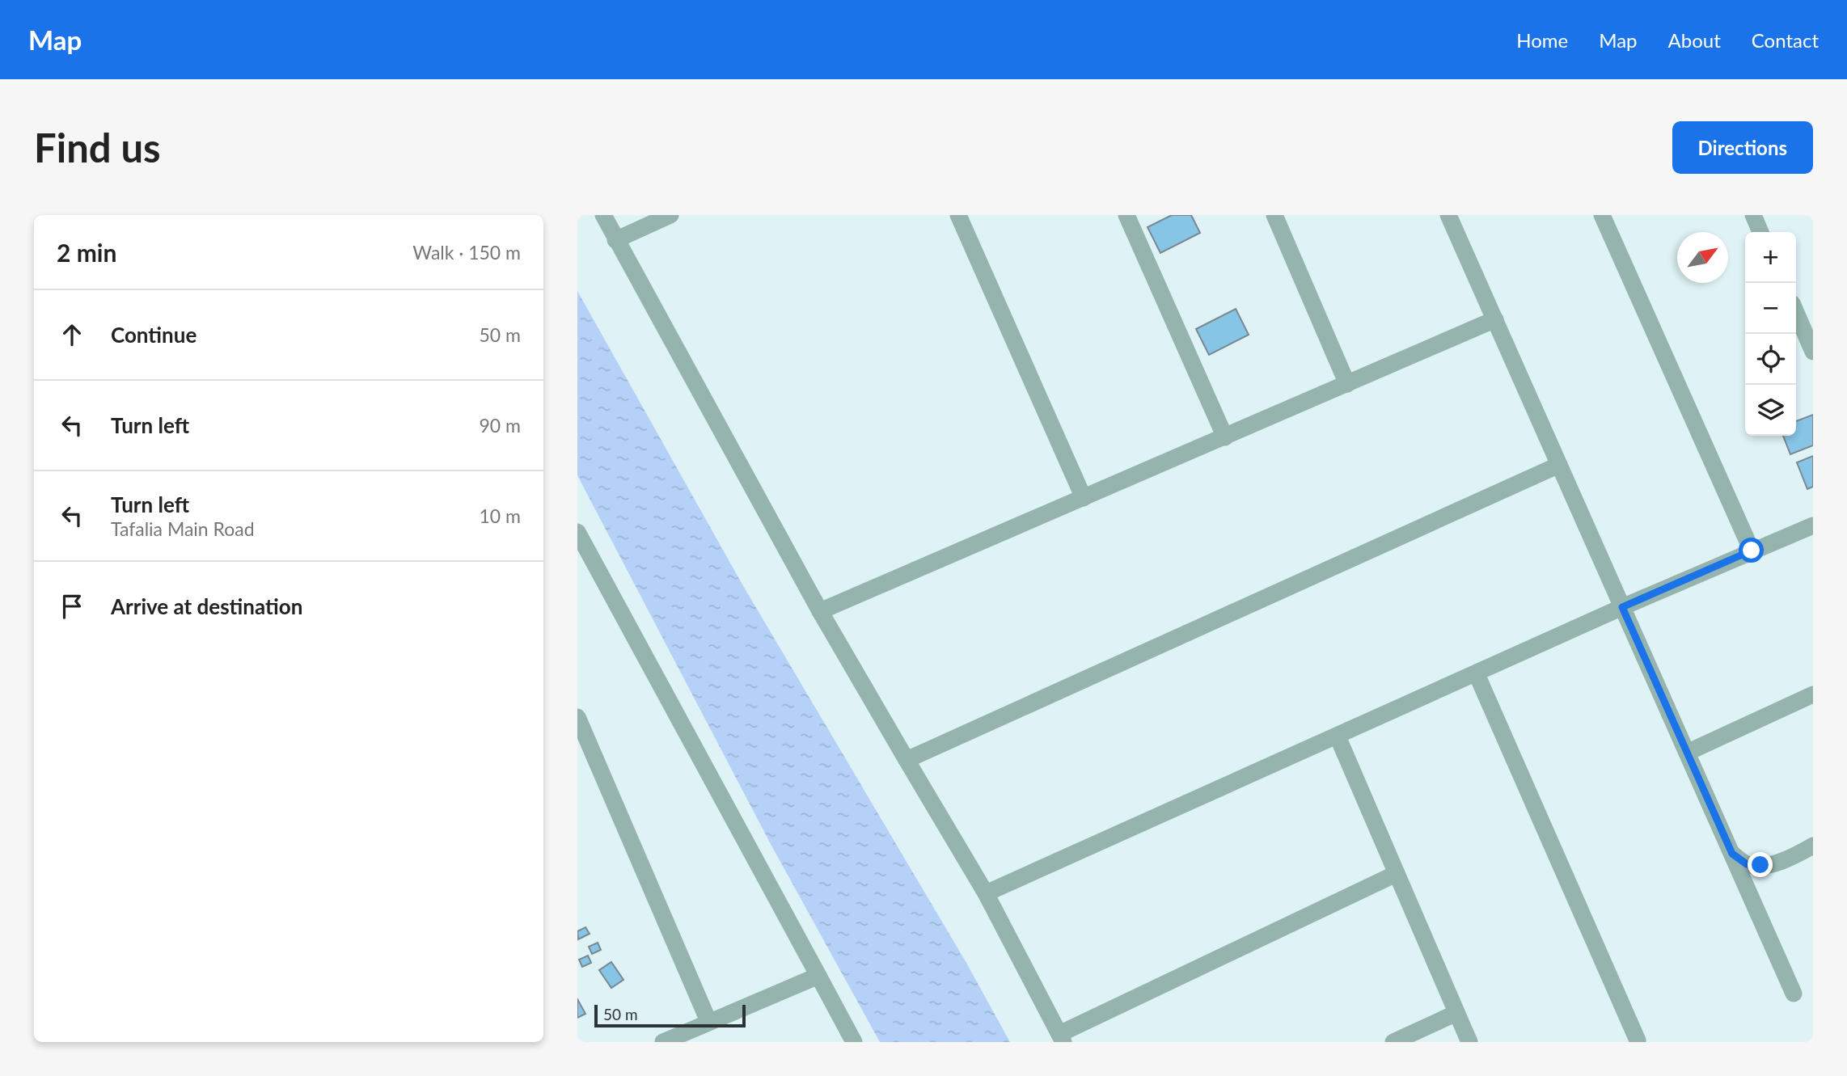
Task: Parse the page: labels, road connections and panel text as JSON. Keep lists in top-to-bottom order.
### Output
{
  "scale_bar": "50 m",
  "north": "top right",
  "page": {
    "header": "Map",
    "nav": [
      "Home",
      "Map",
      "About",
      "Contact"
    ],
    "buttons": "Directions",
    "title": "Find us",
    "heading": ["2 min", "Walk · 150 m"],
    "map_buttons": ["+", "−"],
    "list": [
      ["Continue", "50 m"],
      ["Turn left", "90 m"],
      ["Turn left", "Tafalia Main Road", "10 m"],
      "Arrive at destination"
    ],
    "scale": "50 m"
  }
}
